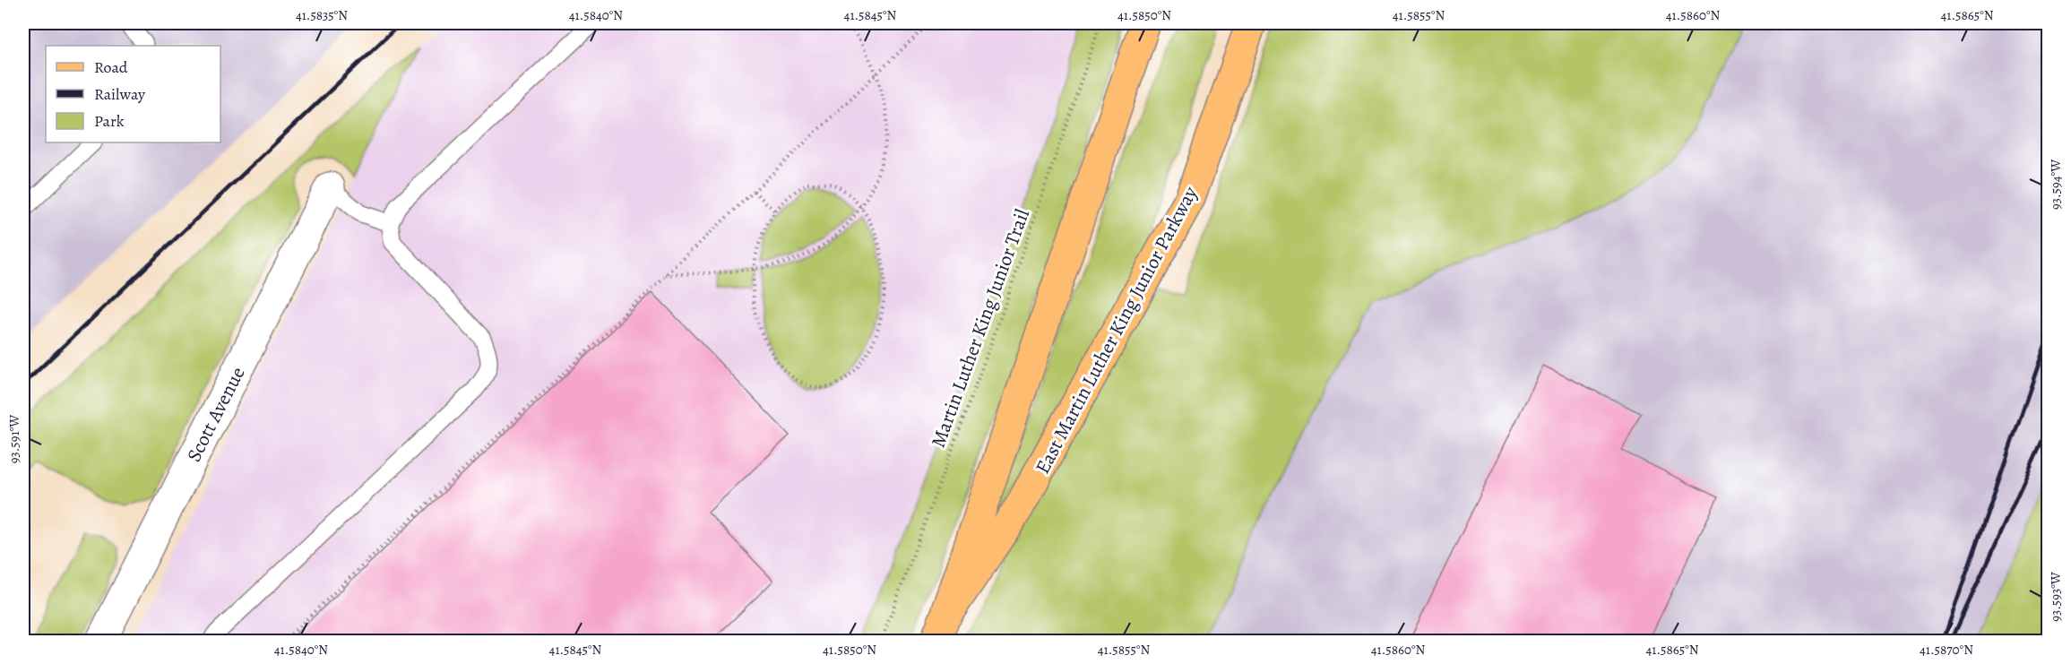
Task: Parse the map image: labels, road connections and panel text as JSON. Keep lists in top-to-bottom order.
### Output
{
  "streets": {
    "main road": ["East Martin Luther King Junior Parkway"],
    "street": ["Scott Avenue"],
    "path": ["Martin Luther King Junior Trail"]
  },
  "legend": ["Road", "Railway", "Park"],
  "coordinates": [
    "41.5835°N",
    "41.5840°N",
    "41.5845°N",
    "41.5850°N",
    "41.5855°N",
    "41.5860°N",
    "41.5865°N",
    "93.594°W",
    "93.591°W",
    "93.593°W",
    "41.5870°N"
  ]
}
